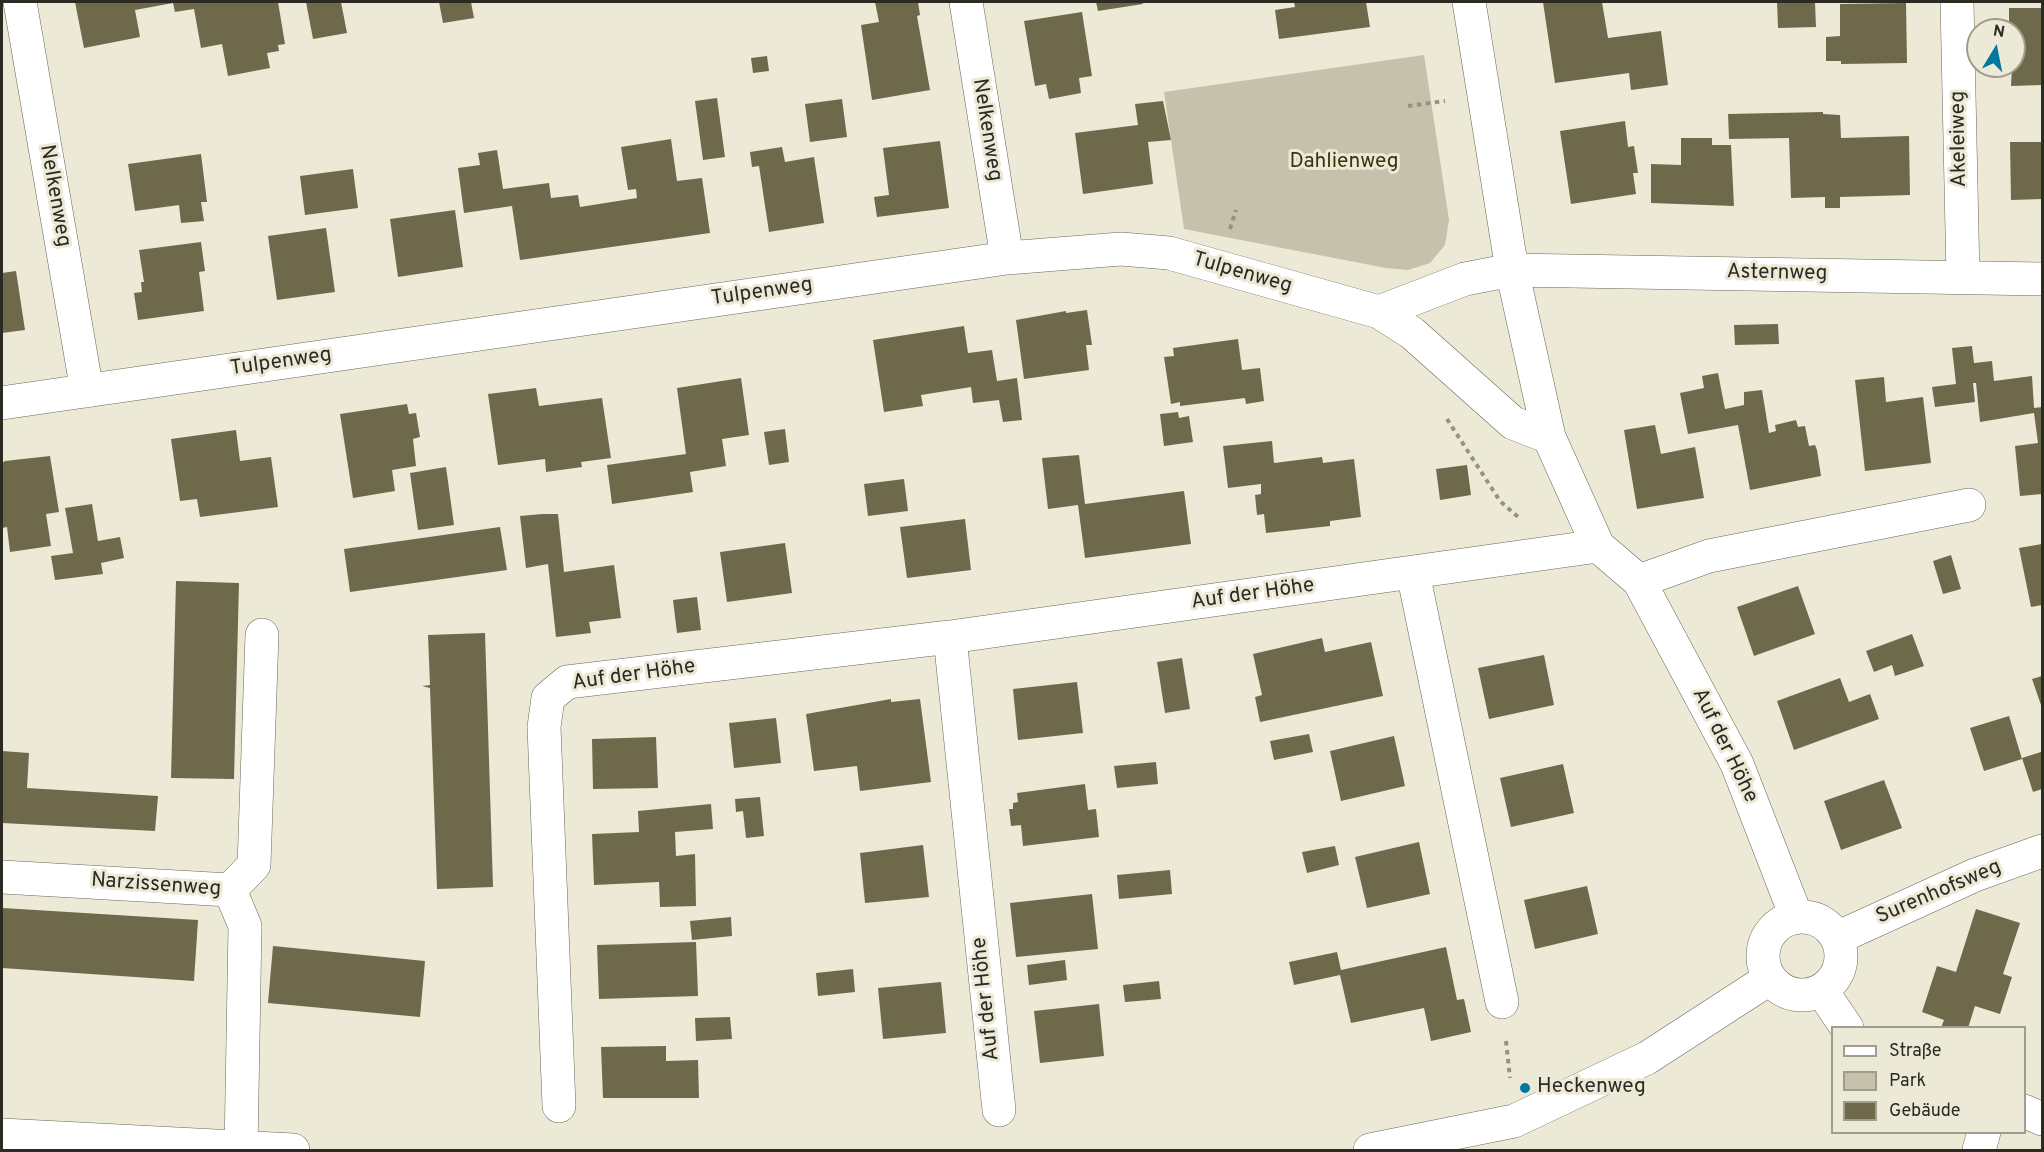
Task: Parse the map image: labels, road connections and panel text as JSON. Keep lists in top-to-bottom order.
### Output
{
  "streets": {
    "street": [
      "Nelkenweg",
      "Akeleiweg",
      "Tulpenweg",
      "Asternweg",
      "Auf der Höhe",
      "Narzissenweg",
      "Surenhofsweg"
    ]
  },
  "crossings": [
    ["Nelkenweg", "Tulpenweg"],
    ["Akeleiweg", "Asternweg"],
    ["Asternweg", "Auf der Höhe"],
    ["Auf der Höhe", "Surenhofsweg"]
  ],
  "parks": ["Dahlienweg"],
  "places": ["Heckenweg"],
  "legend": ["Straße", "Park", "Gebäude"],
  "north": "top"
}
